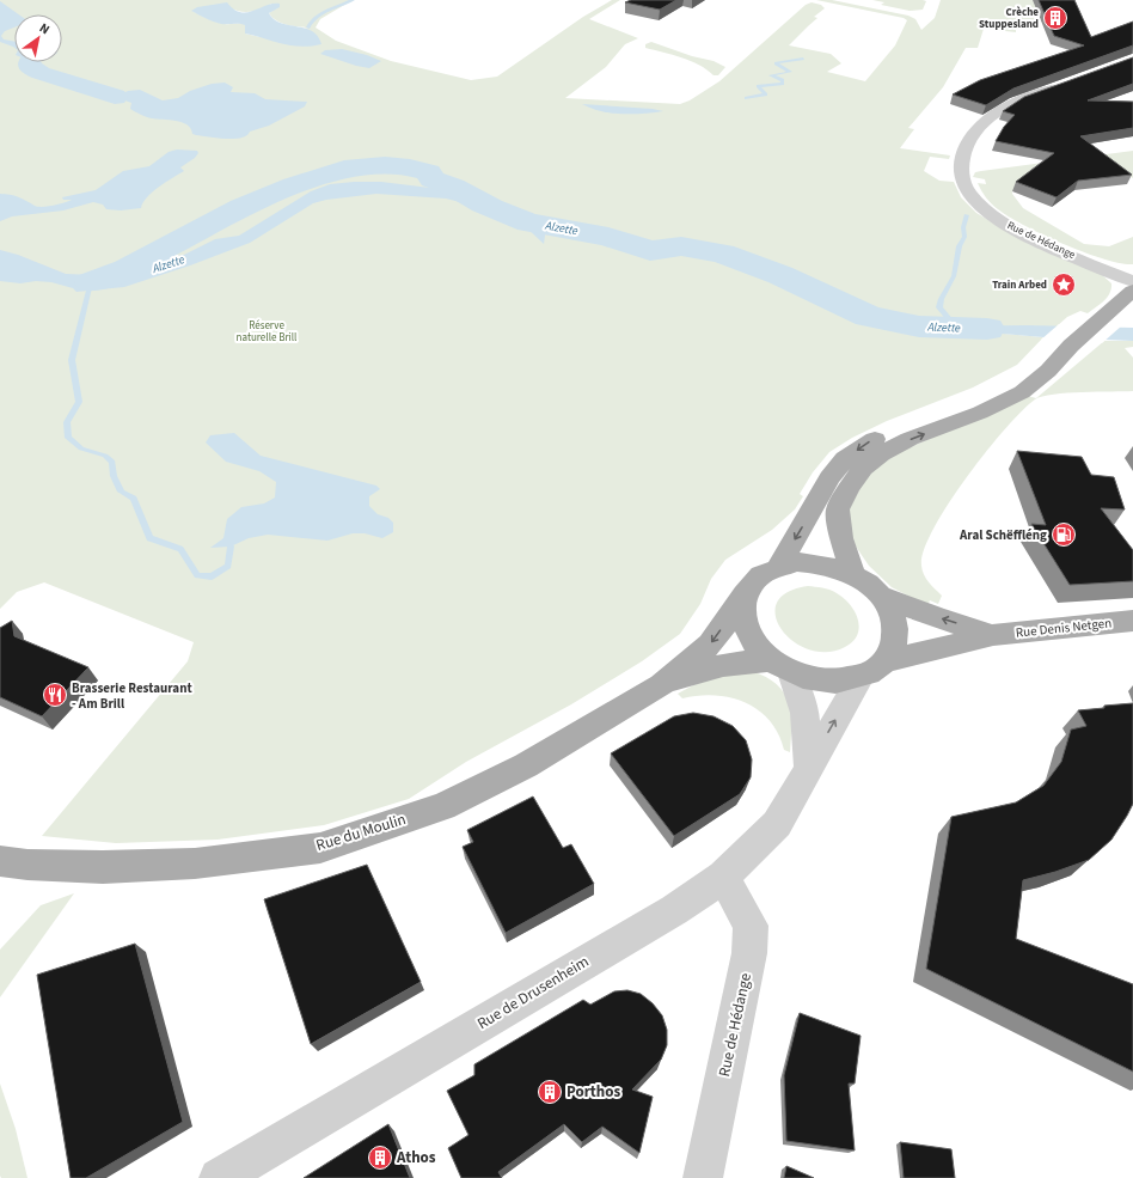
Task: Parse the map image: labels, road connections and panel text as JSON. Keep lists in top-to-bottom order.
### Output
{
  "streets": {
    "main road": ["Rue Denis Netgen", "Rue du Moulin"],
    "street": ["Rue de Hédange", "Rue de Drusenheim"]
  },
  "crossings": [
    ["Rue de Hédange", "Rue de Drusenheim"],
    ["Rue Denis Netgen", "Rue de Drusenheim"]
  ],
  "water": ["Alzette"],
  "parks": ["Réserve naturelle Brill"],
  "places": {
    "building": ["Crèche Stuppesland", "Porthos", "Athos"],
    "place": ["Train Arbed"],
    "fuel station": ["Aral Schëffléng"],
    "restaurant": ["Brasserie Restaurant - Am Brill"]
  },
  "north": "top right"
}
